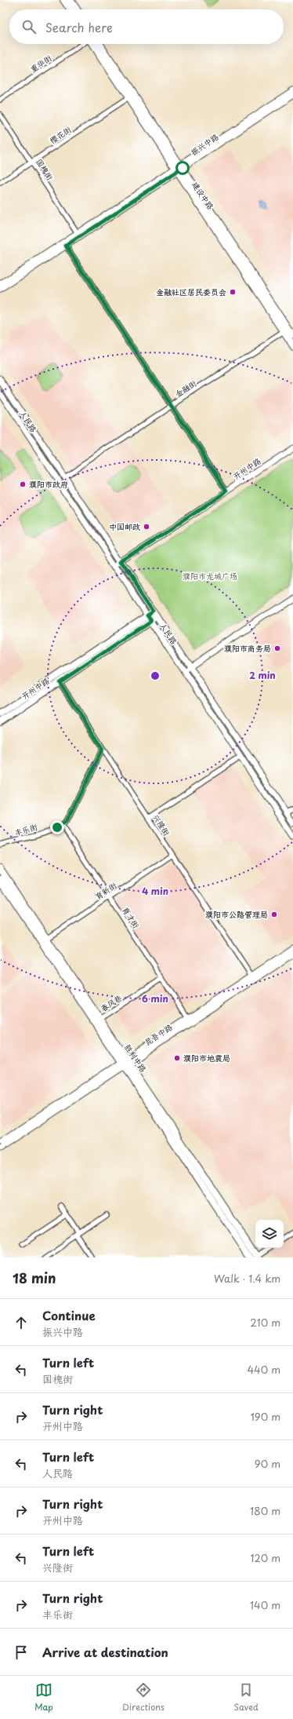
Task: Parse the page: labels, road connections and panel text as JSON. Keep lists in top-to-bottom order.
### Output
{
  "streets": {
    "main road": ["建设中路", "开州中路", "胜利中路"],
    "street": [
      "重华街",
      "樱花街",
      "振兴中路",
      "国槐街",
      "金融街",
      "人民路",
      "兴隆街",
      "丰乐街",
      "育新街",
      "育才街",
      "春风巷",
      "昆吾中路"
    ]
  },
  "crossings": [
    ["樱花街", "国槐街"],
    ["樱花街", "建设中路"],
    ["振兴中路", "国槐街"],
    ["振兴中路", "建设中路"],
    ["建设中路", "金融街"],
    ["金融街", "人民路"],
    ["人民路", "开州中路"],
    ["开州中路", "兴隆街"],
    ["兴隆街", "育新街"],
    ["兴隆街", "昆吾中路"],
    ["丰乐街", "育才街"],
    ["育新街", "育才街"],
    ["育新街", "胜利中路"],
    ["育才街", "春风巷"],
    ["育才街", "昆吾中路"],
    ["春风巷", "胜利中路"],
    ["昆吾中路", "胜利中路"]
  ],
  "parks": ["濮阳市龙城广场"],
  "places": [
    "金融社区居民委员会",
    "濮阳市政府",
    "中国邮政",
    "濮阳市商务局",
    "濮阳市公路管理局",
    "濮阳市地震局"
  ],
  "page": {
    "search": "Search here",
    "heading": ["18 min", "Walk · 1.4 km"],
    "list": [
      ["Continue", "振兴中路", "210 m"],
      ["Turn left", "国槐街", "440 m"],
      ["Turn right", "开州中路", "190 m"],
      ["Turn left", "人民路", "90 m"],
      ["Turn right", "开州中路", "180 m"],
      ["Turn left", "兴隆街", "120 m"],
      ["Turn right", "丰乐街", "140 m"],
      "Arrive at destination"
    ],
    "nav": ["Map", "Directions", "Saved"]
  },
  "rings": ["2 min", "4 min", "6 min"]
}
